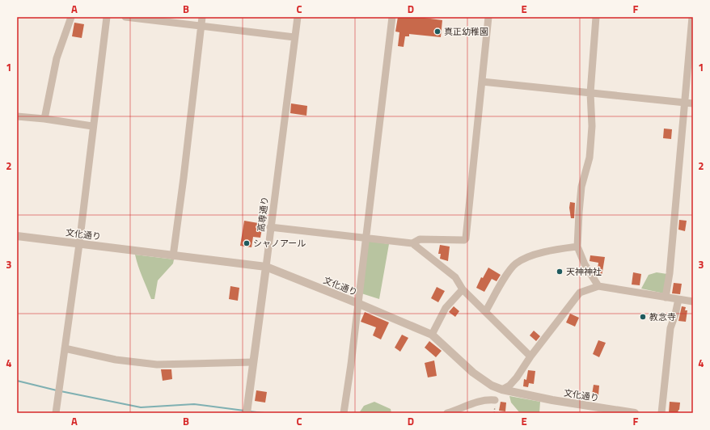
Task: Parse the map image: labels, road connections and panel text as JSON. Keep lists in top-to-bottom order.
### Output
{
  "streets": {
    "street": ["高専通り", "文化通り"]
  },
  "crossings": [
    ["高専通り", "文化通り"]
  ],
  "places": [
    "真正幼稚園",
    "シャノアール",
    "天神神社",
    "教念寺"
  ],
  "grid": {
    "columns": [
      "A",
      "B",
      "C",
      "D",
      "E",
      "F"
    ],
    "rows": [
      "1",
      "2",
      "3",
      "4"
    ]
  }
}
